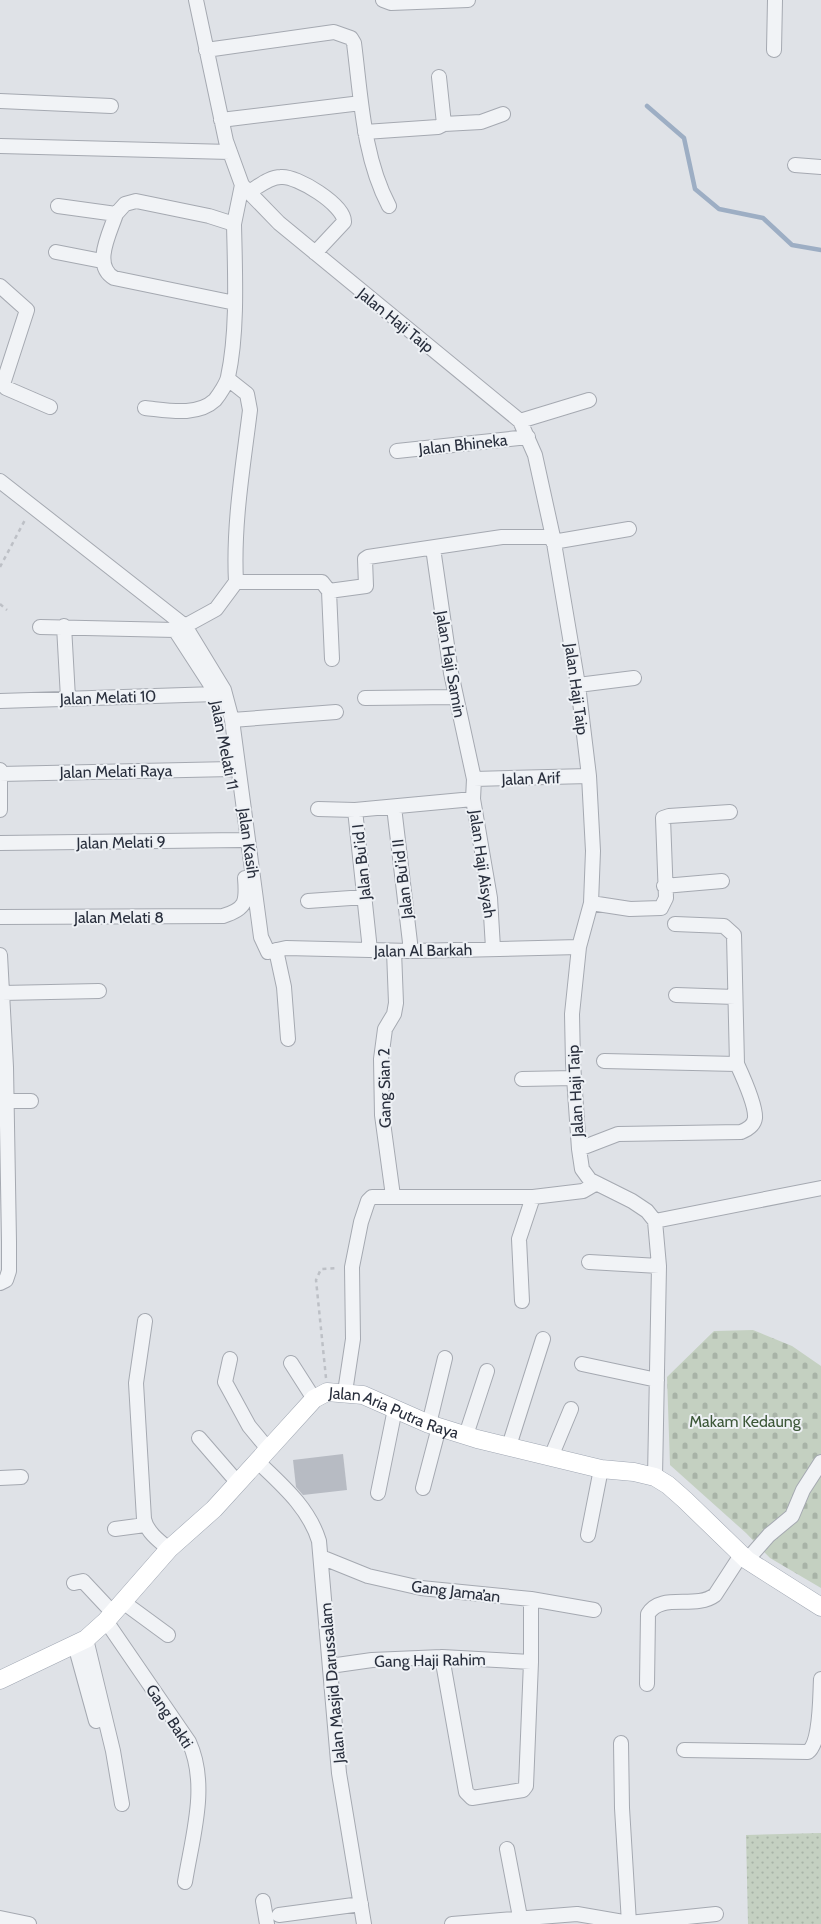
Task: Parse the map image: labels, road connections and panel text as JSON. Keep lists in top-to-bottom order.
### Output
{
  "streets": {
    "main road": ["Jalan Aria Putra Raya"],
    "street": [
      "Jalan Haji Taip",
      "Jalan Bhineka",
      "Jalan Haji Samin",
      "Jalan Melati 10",
      "Jalan Melati 11",
      "Jalan Melati Raya",
      "Jalan Arif",
      "Jalan Melati 9",
      "Jalan Kasih",
      "Jalan Bu’id I",
      "Jalan Haji Aisyah",
      "Jalan Bu’id II",
      "Jalan Melati 8",
      "Jalan Al Barkah",
      "Gang Sian 2",
      "Gang Jama’an",
      "Gang Haji Rahim",
      "Jalan Masjid Darussalam",
      "Gang Bakti"
    ]
  },
  "crossings": [
    ["Jalan Haji Taip", "Jalan Bhineka"],
    ["Jalan Haji Taip", "Jalan Arif"],
    ["Jalan Haji Taip", "Jalan Al Barkah"],
    ["Jalan Haji Samin", "Jalan Arif"],
    ["Jalan Haji Samin", "Jalan Haji Aisyah"],
    ["Jalan Melati 10", "Jalan Melati 11"],
    ["Jalan Melati 11", "Jalan Melati Raya"],
    ["Jalan Melati 11", "Jalan Melati 9"],
    ["Jalan Melati 11", "Jalan Melati 8"],
    ["Jalan Arif", "Jalan Haji Aisyah"],
    ["Jalan Kasih", "Jalan Al Barkah"],
    ["Jalan Bu’id I", "Jalan Al Barkah"],
    ["Jalan Haji Aisyah", "Jalan Al Barkah"],
    ["Jalan Bu’id II", "Jalan Al Barkah"],
    ["Jalan Al Barkah", "Gang Sian 2"],
    ["Jalan Aria Putra Raya", "Jalan Masjid Darussalam"],
    ["Jalan Aria Putra Raya", "Gang Bakti"],
    ["Gang Jama’an", "Jalan Masjid Darussalam"],
    ["Gang Haji Rahim", "Jalan Masjid Darussalam"]
  ],
  "parks": ["Makam Kedaung"]
}
